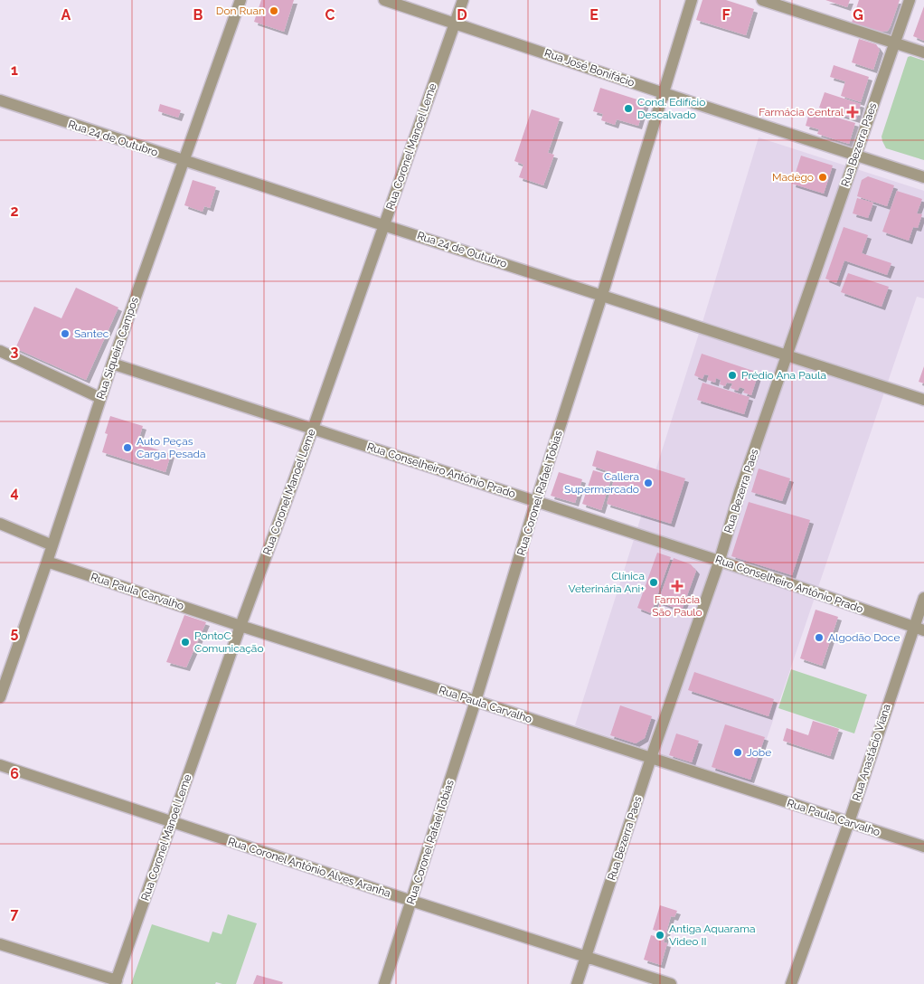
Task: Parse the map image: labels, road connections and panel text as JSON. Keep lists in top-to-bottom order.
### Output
{
  "streets": {
    "street": [
      "Rua José Bonifácio",
      "Rua 24 de Outubro",
      "Rua Bezerra Paes",
      "Rua Coronel Manoel Leme",
      "Rua Siqueira Campos",
      "Rua Conselheiro Antônio Prado",
      "Rua Coronel Rafael Tobias",
      "Rua Paula Carvalho",
      "Rua Anastácio Viana",
      "Rua Coronel Antônio Alves Aranha"
    ]
  },
  "crossings": [
    ["Rua José Bonifácio", "Rua Bezerra Paes"],
    ["Rua José Bonifácio", "Rua Coronel Manoel Leme"],
    ["Rua José Bonifácio", "Rua Coronel Rafael Tobias"],
    ["Rua 24 de Outubro", "Rua Bezerra Paes"],
    ["Rua 24 de Outubro", "Rua Coronel Manoel Leme"],
    ["Rua 24 de Outubro", "Rua Siqueira Campos"],
    ["Rua 24 de Outubro", "Rua Coronel Rafael Tobias"],
    ["Rua Bezerra Paes", "Rua Conselheiro Antônio Prado"],
    ["Rua Bezerra Paes", "Rua Paula Carvalho"],
    ["Rua Bezerra Paes", "Rua Coronel Antônio Alves Aranha"],
    ["Rua Coronel Manoel Leme", "Rua Conselheiro Antônio Prado"],
    ["Rua Coronel Manoel Leme", "Rua Paula Carvalho"],
    ["Rua Coronel Manoel Leme", "Rua Coronel Antônio Alves Aranha"],
    ["Rua Siqueira Campos", "Rua Conselheiro Antônio Prado"],
    ["Rua Siqueira Campos", "Rua Paula Carvalho"],
    ["Rua Conselheiro Antônio Prado", "Rua Coronel Rafael Tobias"],
    ["Rua Conselheiro Antônio Prado", "Rua Anastácio Viana"],
    ["Rua Coronel Rafael Tobias", "Rua Paula Carvalho"],
    ["Rua Coronel Rafael Tobias", "Rua Coronel Antônio Alves Aranha"],
    ["Rua Paula Carvalho", "Rua Anastácio Viana"]
  ],
  "places": {
    "other": [
      "Don Ruan",
      "Cond. Edifício Descalvado",
      "Madègo",
      "Santec",
      "Prédio Ana Paula",
      "Auto Peças Carga Pesada",
      "Callera Supermercado",
      "Clínica Veterinária Ani+",
      "Algodão Doce",
      "PontoC Comunicação",
      "Jobe",
      "Antiga Aquarama Video II"
    ],
    "health": ["Farmácia Central", "Farmácia São Paulo"]
  },
  "grid": {
    "columns": [
      "A",
      "B",
      "C",
      "D",
      "E",
      "F",
      "G"
    ],
    "rows": [
      "1",
      "2",
      "3",
      "4",
      "5",
      "6",
      "7"
    ]
  }
}
